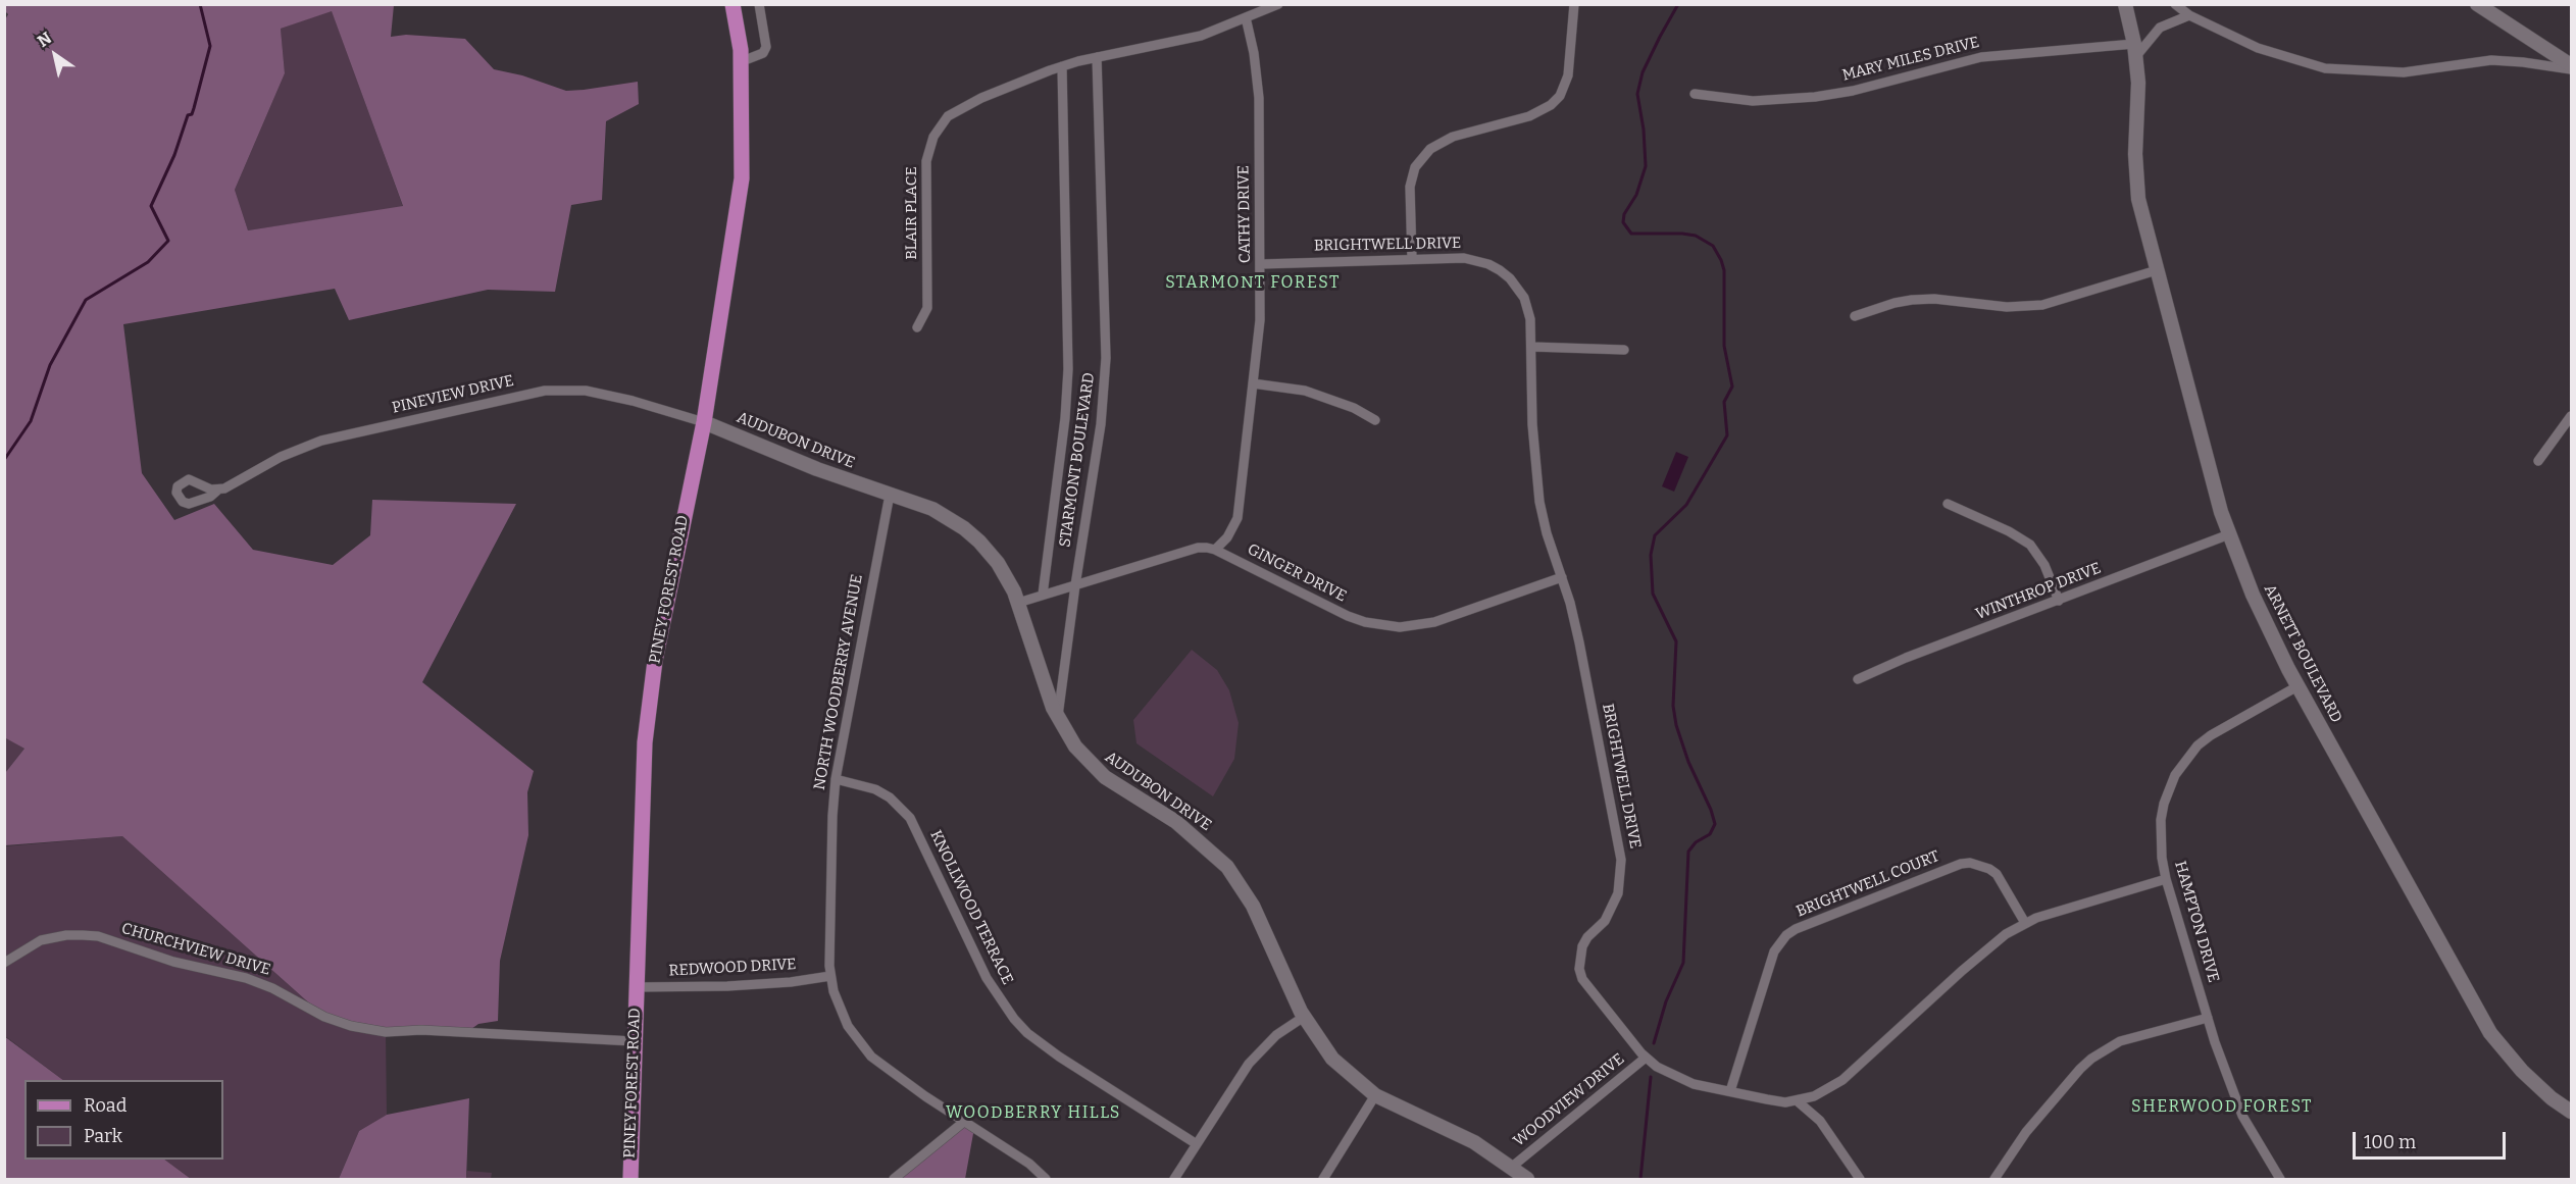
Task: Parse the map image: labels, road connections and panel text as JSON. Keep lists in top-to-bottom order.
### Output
{
  "streets": {
    "main road": ["PINEY FOREST ROAD"],
    "street": [
      "MARY MILES DRIVE",
      "BLAIR PLACE",
      "CATHY DRIVE",
      "BRIGHTWELL DRIVE",
      "PINEVIEW DRIVE",
      "AUDUBON DRIVE",
      "STARMONT BOULEVARD",
      "GINGER DRIVE",
      "WINTHROP DRIVE",
      "ARNETT BOULEVARD",
      "NORTH WOODBERRY AVENUE",
      "BRIGHTWELL COURT",
      "KNOLLWOOD TERRACE",
      "HAMPTON DRIVE",
      "CHURCHVIEW DRIVE",
      "REDWOOD DRIVE",
      "WOODVIEW DRIVE"
    ]
  },
  "crossings": [
    ["MARY MILES DRIVE", "ARNETT BOULEVARD"],
    ["BLAIR PLACE", "CATHY DRIVE"],
    ["BLAIR PLACE", "STARMONT BOULEVARD"],
    ["CATHY DRIVE", "BRIGHTWELL DRIVE"],
    ["CATHY DRIVE", "GINGER DRIVE"],
    ["BRIGHTWELL DRIVE", "GINGER DRIVE"],
    ["BRIGHTWELL DRIVE", "BRIGHTWELL COURT"],
    ["BRIGHTWELL DRIVE", "HAMPTON DRIVE"],
    ["BRIGHTWELL DRIVE", "WOODVIEW DRIVE"],
    ["PINEVIEW DRIVE", "AUDUBON DRIVE"],
    ["PINEVIEW DRIVE", "PINEY FOREST ROAD"],
    ["AUDUBON DRIVE", "STARMONT BOULEVARD"],
    ["AUDUBON DRIVE", "GINGER DRIVE"],
    ["AUDUBON DRIVE", "PINEY FOREST ROAD"],
    ["AUDUBON DRIVE", "NORTH WOODBERRY AVENUE"],
    ["AUDUBON DRIVE", "WOODVIEW DRIVE"],
    ["STARMONT BOULEVARD", "GINGER DRIVE"],
    ["PINEY FOREST ROAD", "CHURCHVIEW DRIVE"],
    ["PINEY FOREST ROAD", "REDWOOD DRIVE"],
    ["WINTHROP DRIVE", "ARNETT BOULEVARD"],
    ["ARNETT BOULEVARD", "HAMPTON DRIVE"],
    ["NORTH WOODBERRY AVENUE", "KNOLLWOOD TERRACE"],
    ["NORTH WOODBERRY AVENUE", "REDWOOD DRIVE"]
  ],
  "districts": ["STARMONT FOREST", "SHERWOOD FOREST", "WOODBERRY HILLS"],
  "legend": ["Road", "Park"],
  "scale_bar": "100 m",
  "north": "top left"
}
